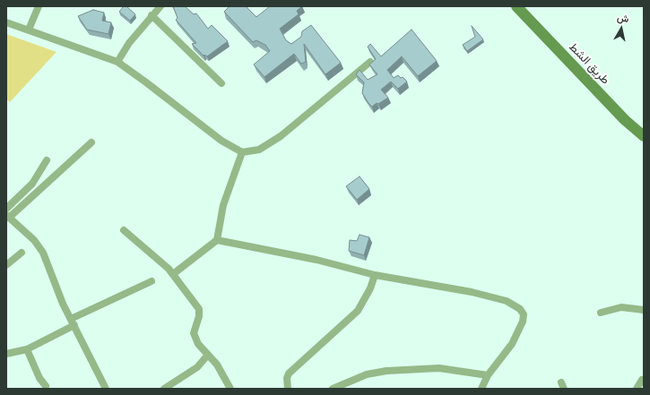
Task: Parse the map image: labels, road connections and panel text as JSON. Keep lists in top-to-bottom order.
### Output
{
  "streets": {
    "main road": ["طريق الشط"]
  },
  "north": "top"
}
